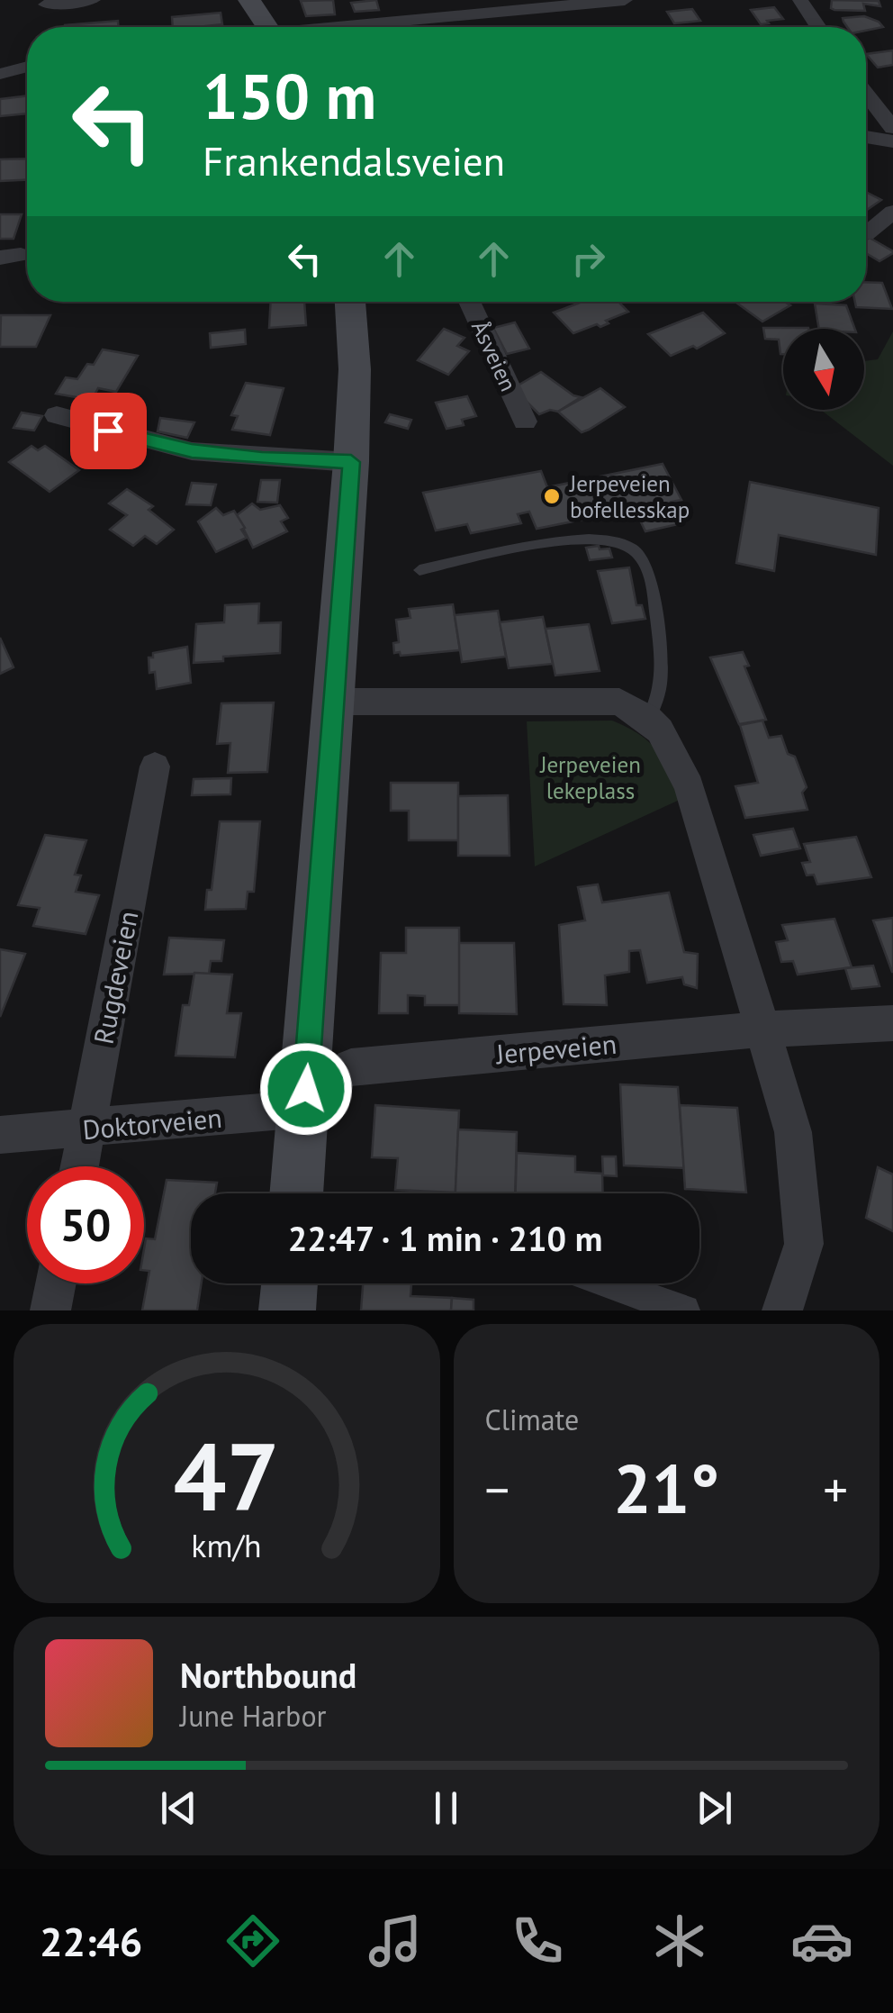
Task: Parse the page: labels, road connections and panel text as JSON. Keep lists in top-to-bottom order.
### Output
{
  "streets": {
    "street": [
      "Åsveien",
      "Rugdeveien",
      "Jerpeveien",
      "Doktorveien"
    ]
  },
  "crossings": [
    ["Rugdeveien", "Doktorveien"]
  ],
  "parks": ["Jerpeveien lekeplass"],
  "places": ["Jerpeveien bofellesskap"],
  "north": "bottom",
  "page": {
    "turn": ["150 m", "Frankendalsveien"],
    "limit": "50",
    "trip": "22:47 · 1 min · 210 m",
    "tile": "Climate",
    "heat": ["−", "21°", "+"],
    "song": ["Northbound", "June Harbor"],
    "tabs": "22:46",
    "gauge": ["47", "km/h"]
  }
}
